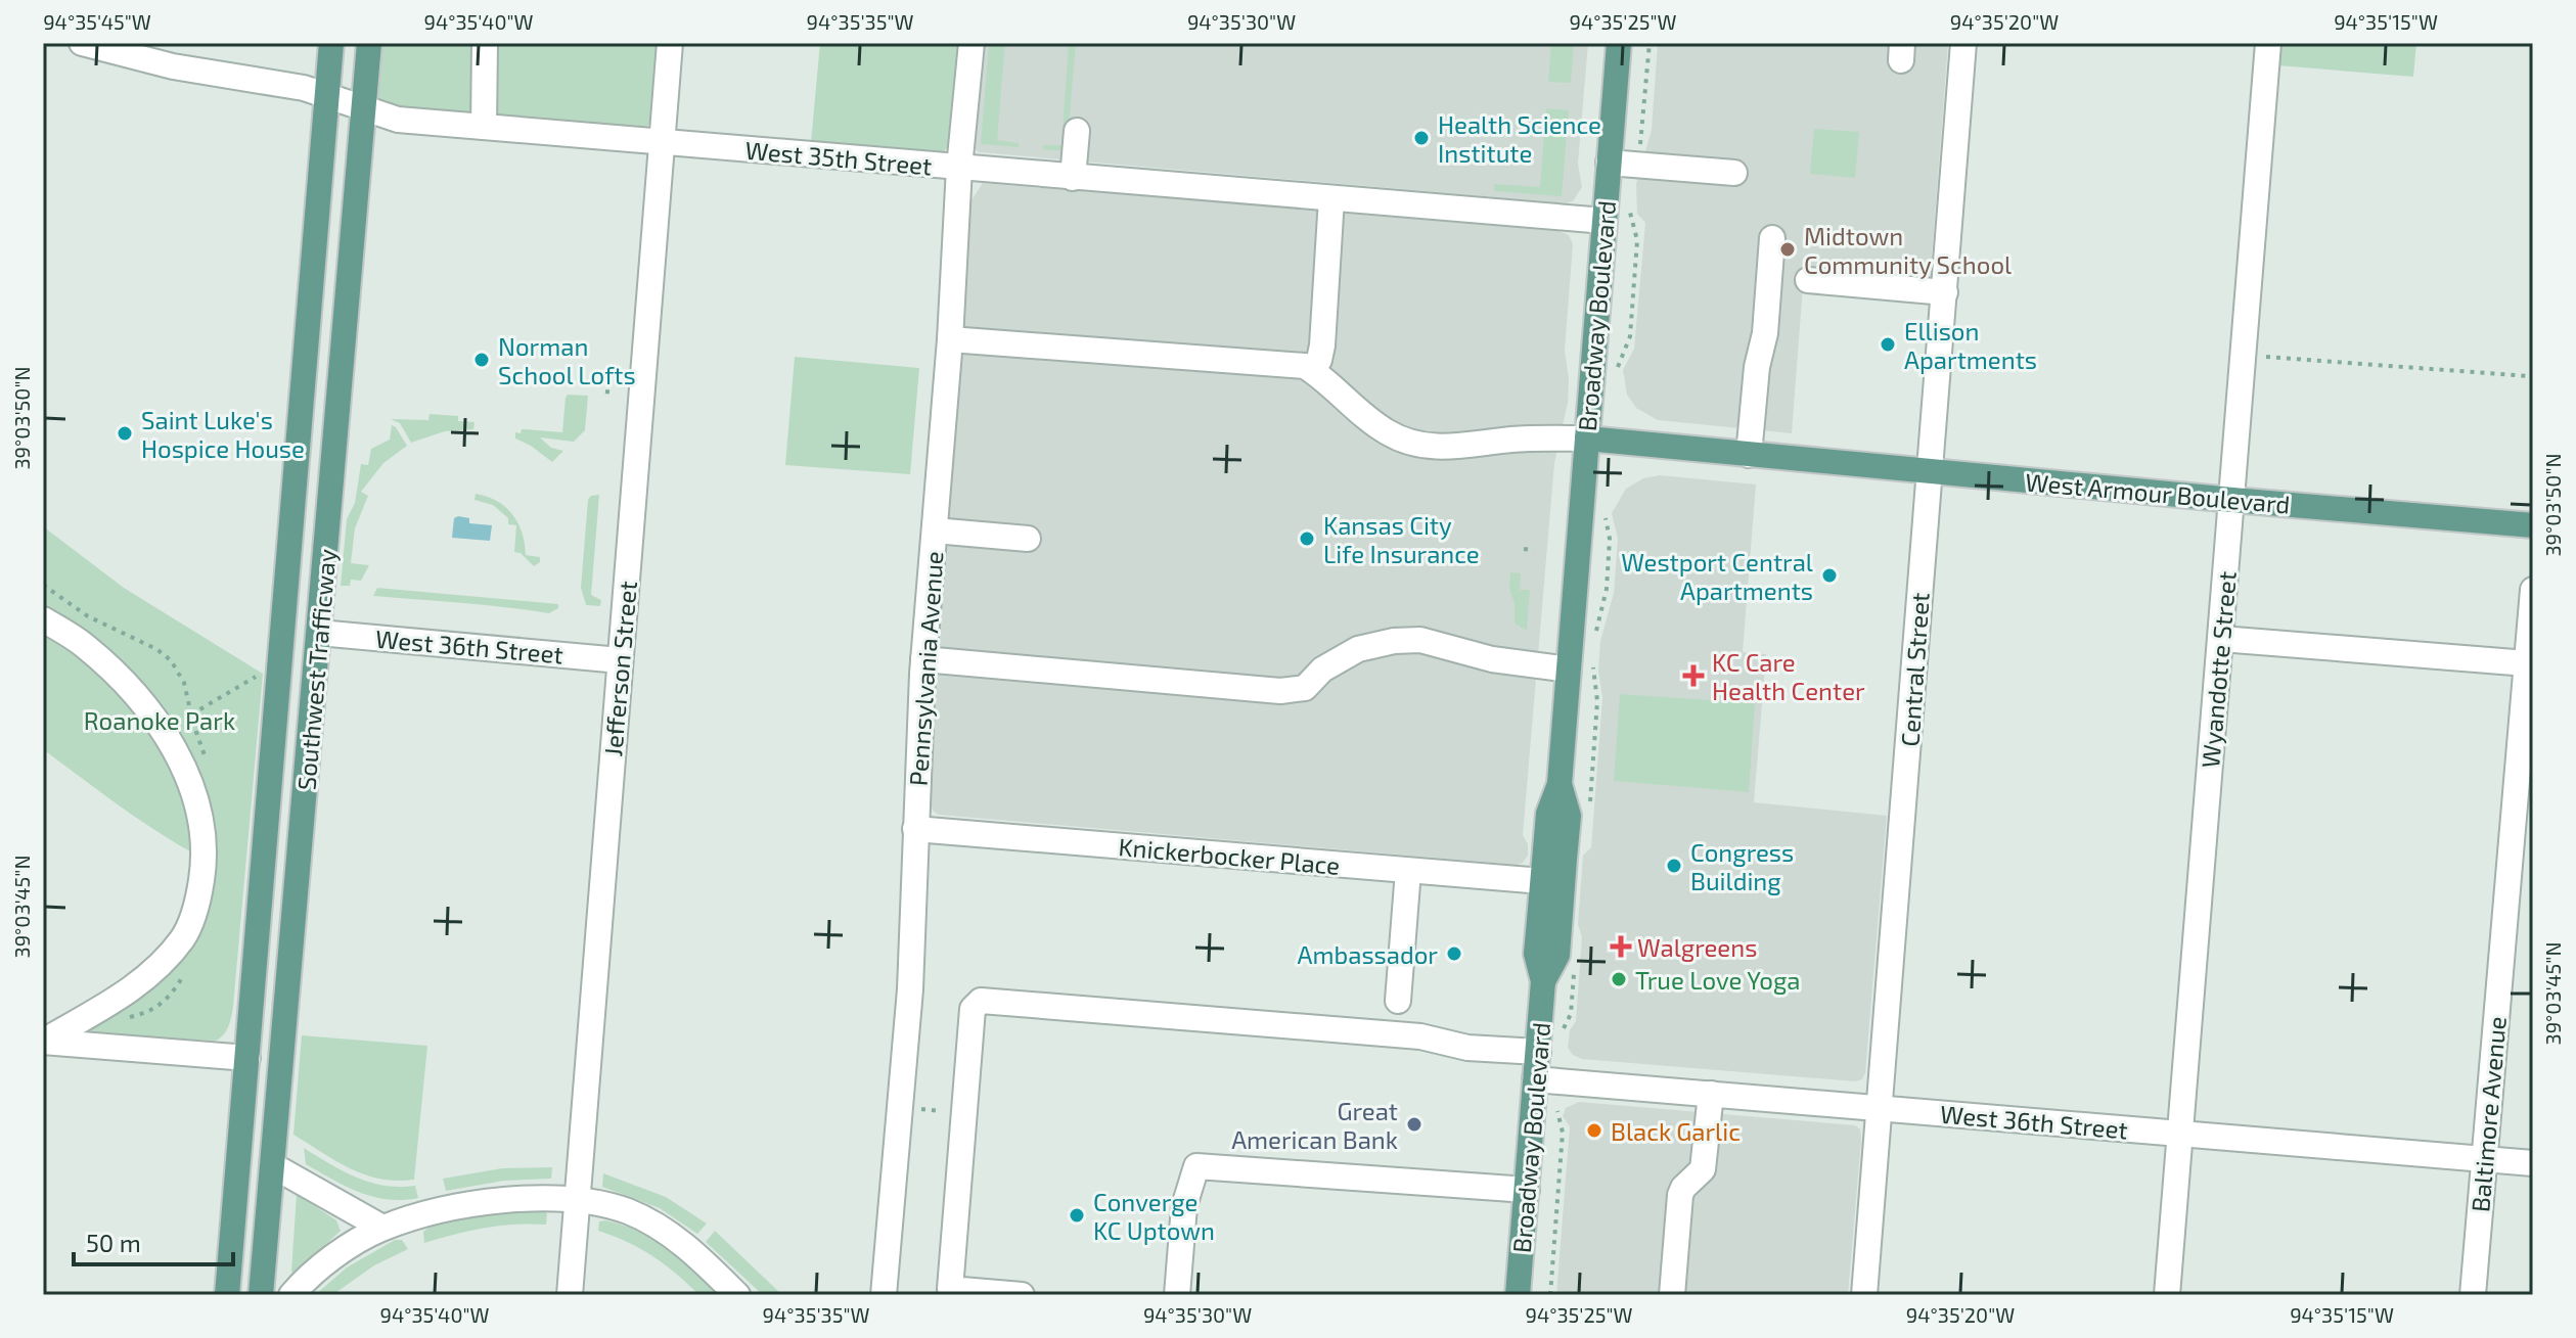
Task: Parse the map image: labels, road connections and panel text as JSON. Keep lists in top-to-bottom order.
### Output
{
  "streets": {
    "main road": ["Broadway Boulevard", "West Armour Boulevard", "Southwest Trafficway"],
    "street": [
      "West 35th Street",
      "West 36th Street",
      "Jefferson Street",
      "Pennsylvania Avenue",
      "Central Street",
      "Wyandotte Street",
      "Knickerbocker Place",
      "Baltimore Avenue"
    ]
  },
  "crossings": [
    ["West 35th Street", "Broadway Boulevard"],
    ["West 35th Street", "Jefferson Street"],
    ["West 35th Street", "Pennsylvania Avenue"],
    ["West 35th Street", "Southwest Trafficway"],
    ["Broadway Boulevard", "West Armour Boulevard"],
    ["Broadway Boulevard", "West 36th Street"],
    ["Broadway Boulevard", "Knickerbocker Place"],
    ["West Armour Boulevard", "Central Street"],
    ["West Armour Boulevard", "Wyandotte Street"],
    ["West 36th Street", "Jefferson Street"],
    ["West 36th Street", "Southwest Trafficway"],
    ["West 36th Street", "Central Street"],
    ["West 36th Street", "Wyandotte Street"],
    ["West 36th Street", "Baltimore Avenue"],
    ["Pennsylvania Avenue", "Knickerbocker Place"]
  ],
  "parks": ["Roanoke Park"],
  "places": {
    "other": [
      "Health Science Institute",
      "Midtown Community School",
      "Ellison Apartments",
      "Norman School Lofts",
      "Saint Luke's Hospice House",
      "Kansas City Life Insurance",
      "Westport Central Apartments",
      "Congress Building",
      "Ambassador",
      "True Love Yoga",
      "Great American Bank",
      "Black Garlic",
      "Converge KC Uptown"
    ],
    "health": ["KC Care Health Center", "Walgreens"]
  },
  "scale_bar": "50 m",
  "coordinates": [
    "94°35'45\"W",
    "94°35'40\"W",
    "94°35'35\"W",
    "94°35'30\"W",
    "94°35'25\"W",
    "94°35'20\"W",
    "94°35'15\"W",
    "39°03'50\"N",
    "39°03'45\"N"
  ]
}
